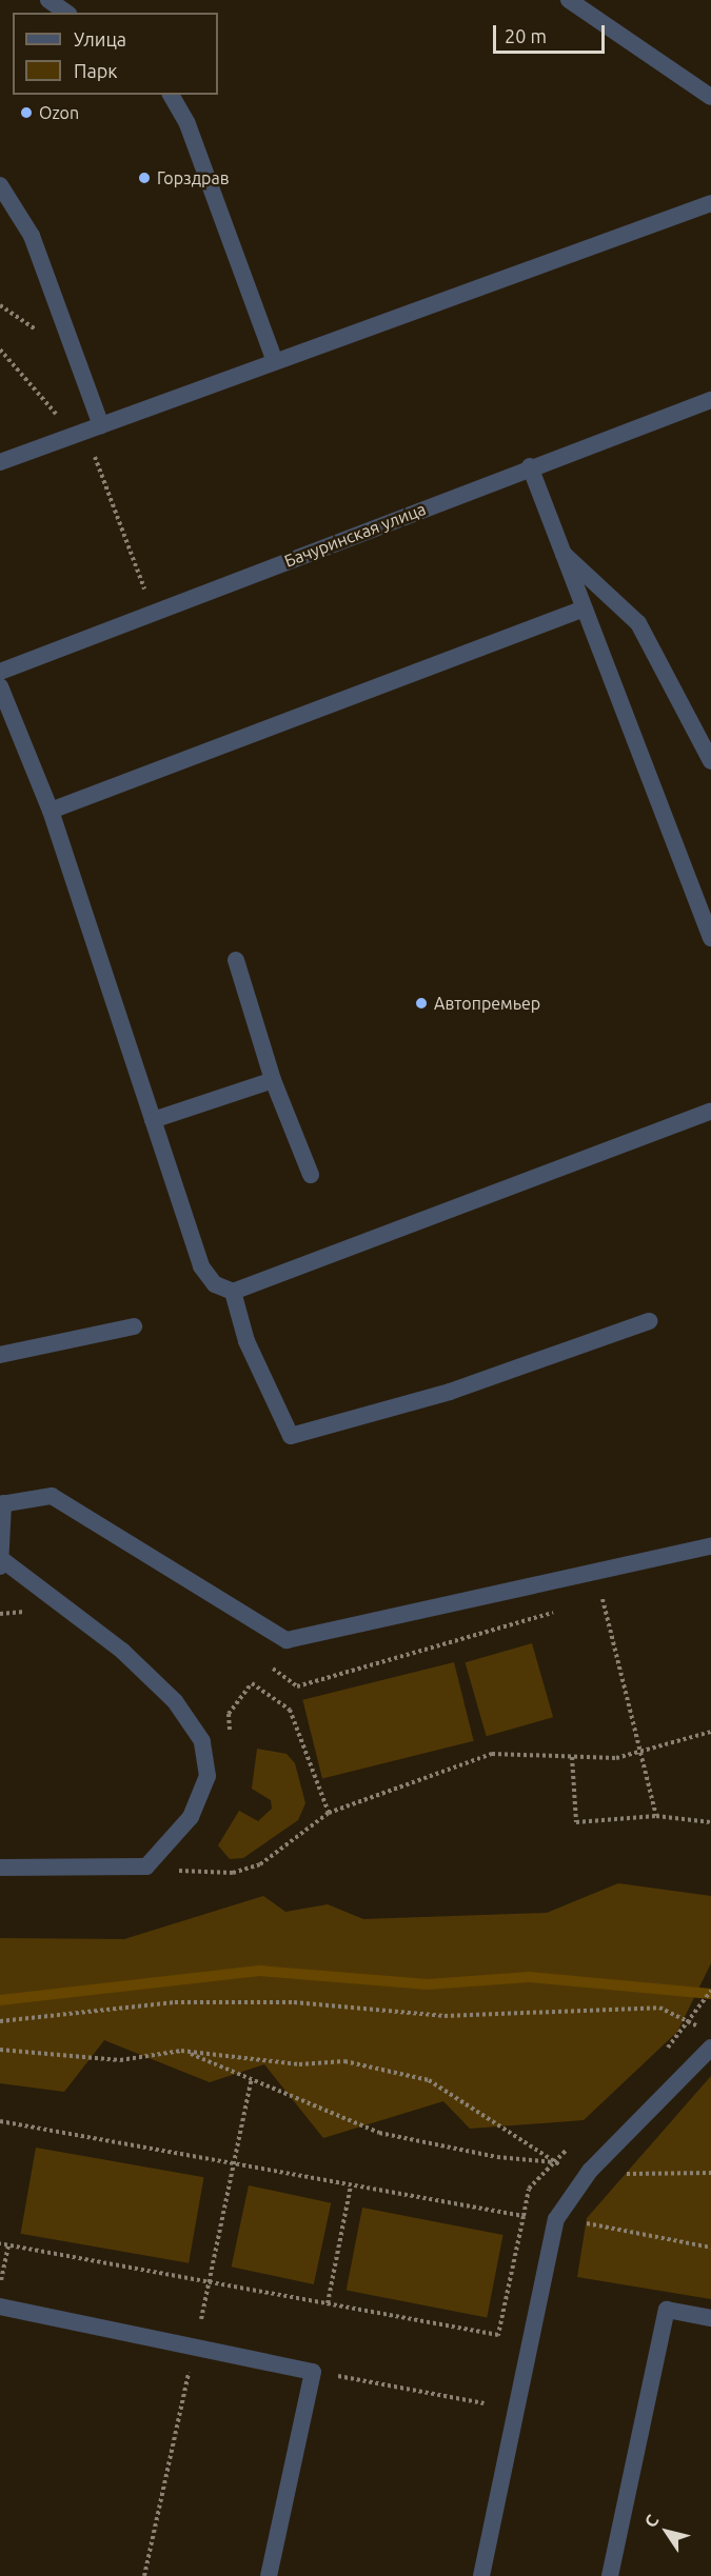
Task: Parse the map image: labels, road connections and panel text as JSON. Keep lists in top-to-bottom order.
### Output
{
  "streets": {
    "street": ["Бачуринская улица"]
  },
  "places": ["Ozon", "Горздрав", "Автопремьер"],
  "legend": ["Улица", "Парк"],
  "scale_bar": "20 m",
  "north": "top left"
}
